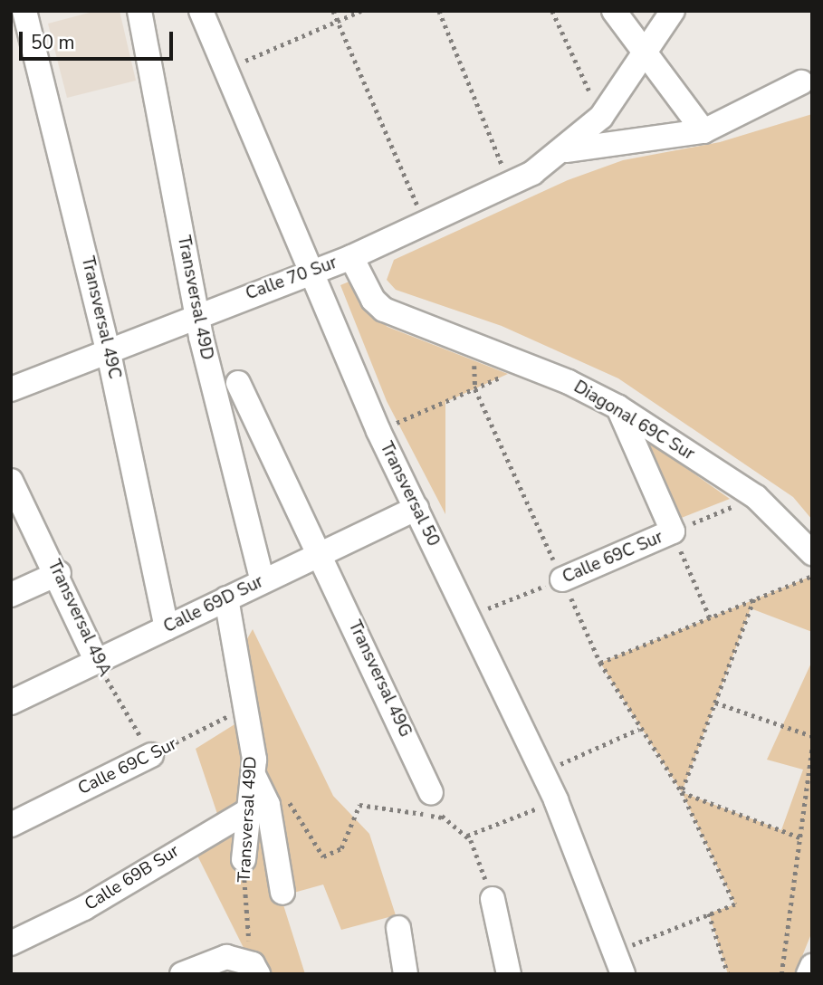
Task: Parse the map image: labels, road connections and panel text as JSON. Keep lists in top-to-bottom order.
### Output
{
  "streets": {
    "street": [
      "Calle 70 Sur",
      "Transversal 49D",
      "Transversal 49C",
      "Diagonal 69C Sur",
      "Transversal 50",
      "Calle 69C Sur",
      "Calle 69D Sur",
      "Transversal 49A",
      "Transversal 49G",
      "Calle 69B Sur"
    ]
  },
  "crossings": [
    ["Calle 70 Sur", "Transversal 49D"],
    ["Calle 70 Sur", "Transversal 49C"],
    ["Calle 70 Sur", "Diagonal 69C Sur"],
    ["Calle 70 Sur", "Transversal 50"],
    ["Transversal 49D", "Calle 69C Sur"],
    ["Transversal 49D", "Calle 69D Sur"],
    ["Transversal 49D", "Calle 69B Sur"],
    ["Transversal 49C", "Calle 69D Sur"],
    ["Diagonal 69C Sur", "Calle 69C Sur"],
    ["Transversal 50", "Calle 69C Sur"],
    ["Transversal 50", "Calle 69D Sur"],
    ["Calle 69C Sur", "Transversal 49A"],
    ["Calle 69D Sur", "Transversal 49A"],
    ["Calle 69D Sur", "Transversal 49G"]
  ],
  "scale_bar": "50 m"
}
